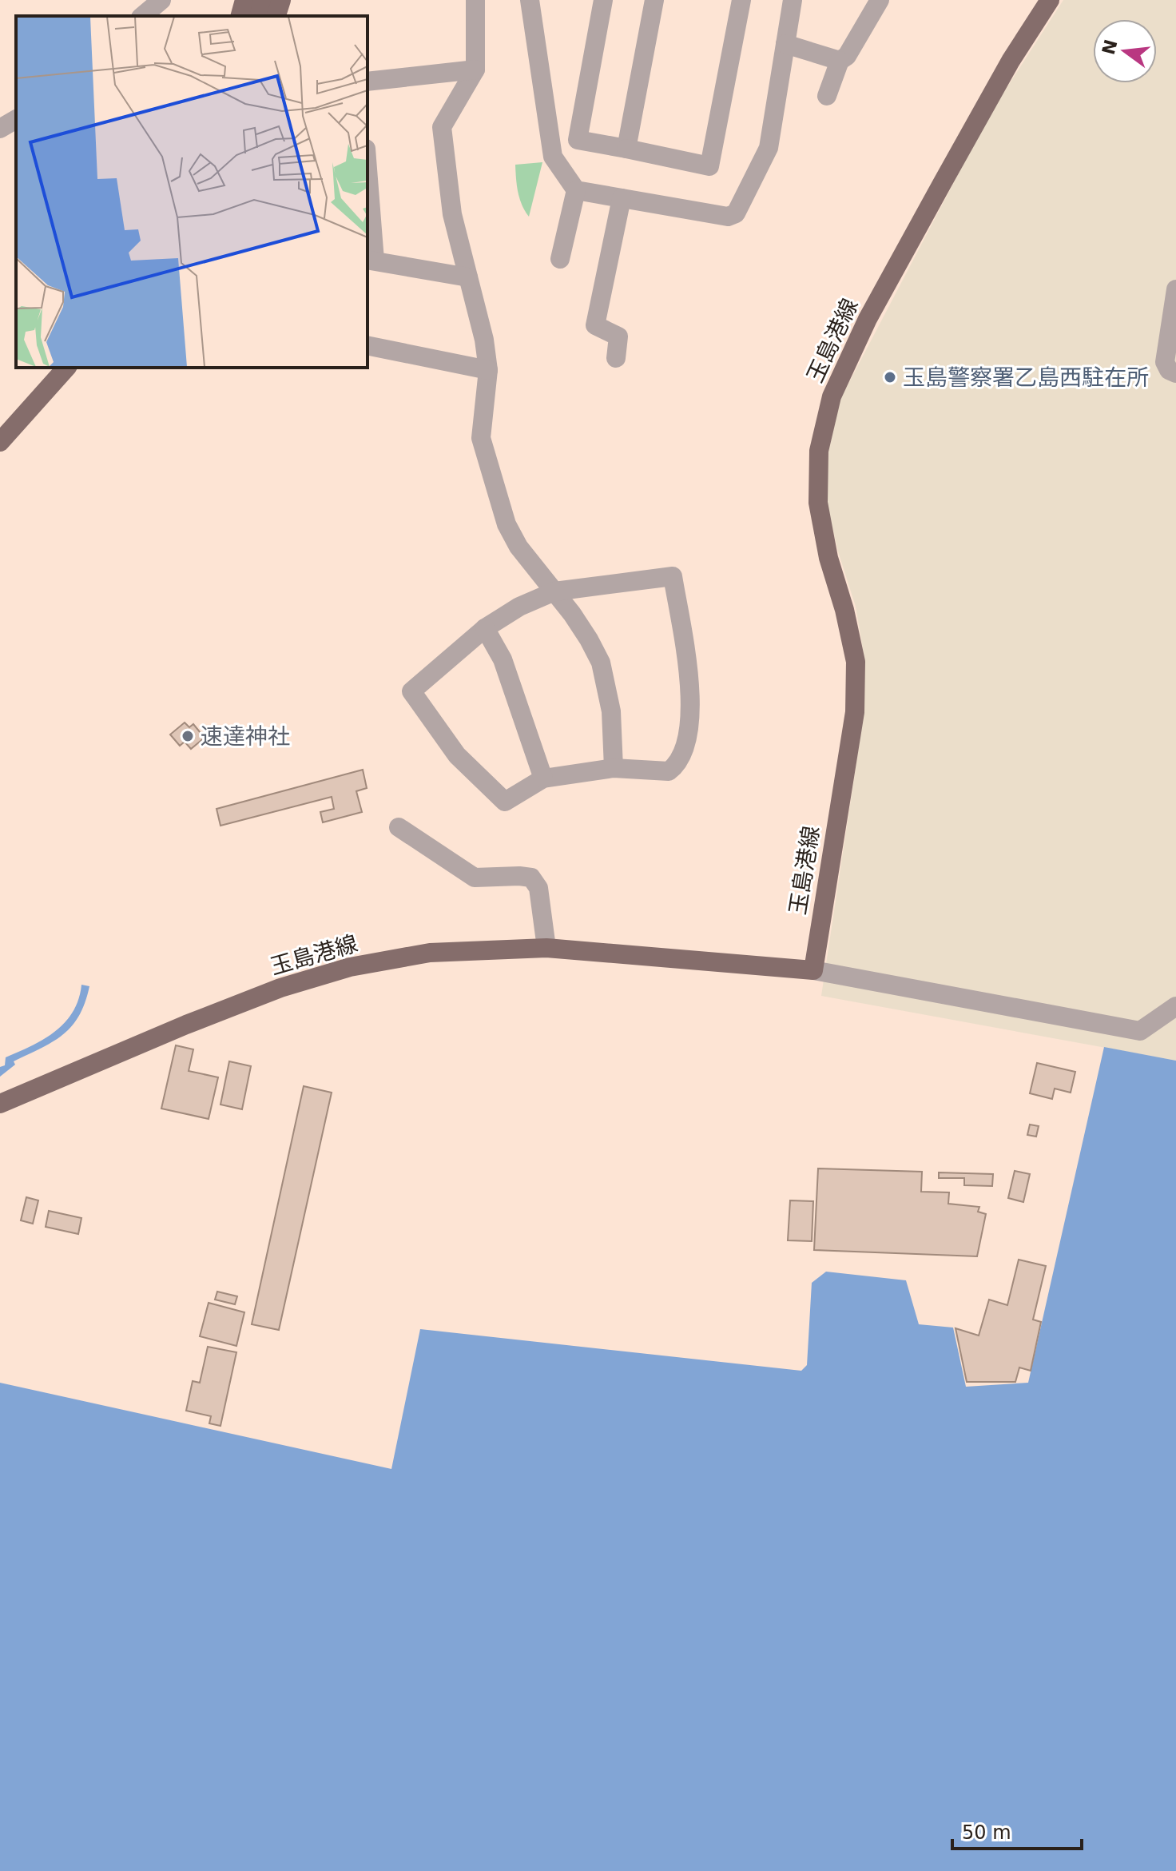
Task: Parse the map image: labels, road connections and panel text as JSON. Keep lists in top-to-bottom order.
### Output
{
  "streets": {
    "main road": ["玉島港線"]
  },
  "places": ["玉島警察署乙島西駐在所", "速達神社"],
  "scale_bar": "50 m",
  "north": "left"
}
